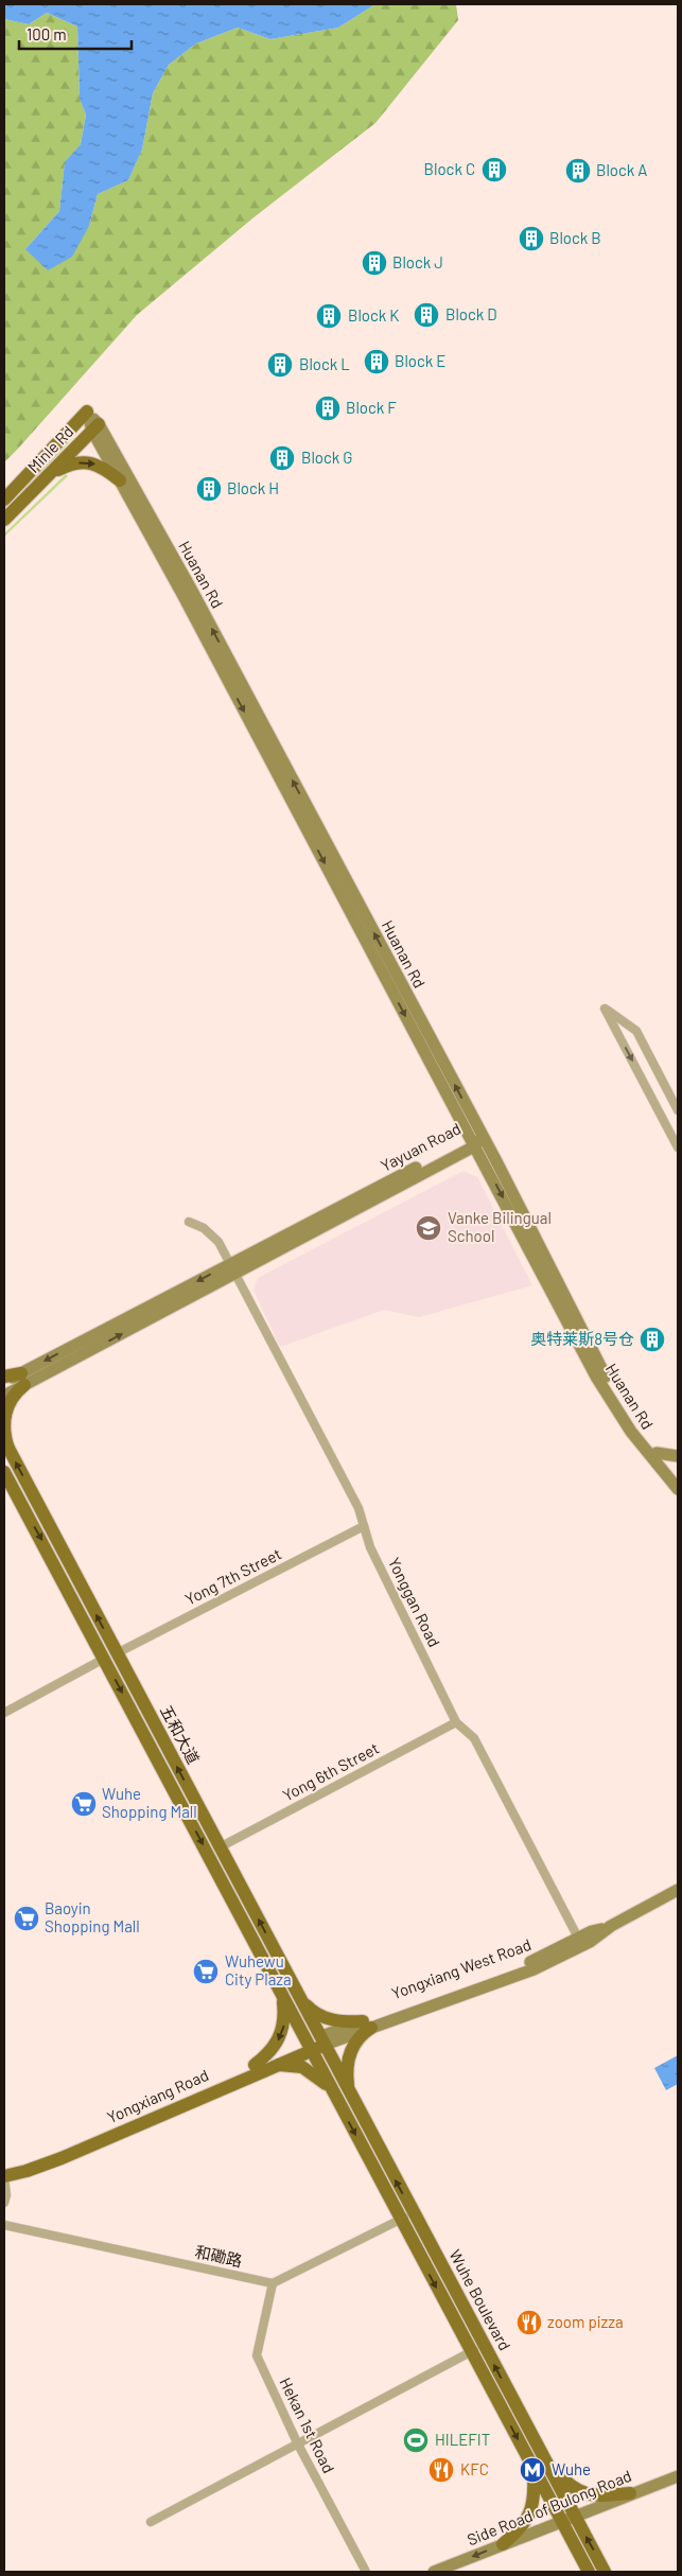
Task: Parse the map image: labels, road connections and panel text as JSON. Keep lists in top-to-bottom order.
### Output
{
  "streets": {
    "main road": [
      "Minle Rd",
      "Huanan Rd",
      "Yayuan Road",
      "五和大道",
      "Yongxiang West Road",
      "Yongxiang Road",
      "Wuhe Boulevard",
      "Side Road of Bulong Road"
    ],
    "street": [
      "Yong 7th Street",
      "Yonggan Road",
      "Yong 6th Street",
      "和磡路",
      "Hekan 1st Road"
    ]
  },
  "crossings": [
    ["Minle Rd", "Huanan Rd"],
    ["Huanan Rd", "Yayuan Road"],
    ["Yayuan Road", "Yonggan Road"],
    ["Yayuan Road", "五和大道"],
    ["Yong 7th Street", "Yonggan Road"],
    ["Yong 7th Street", "五和大道"],
    ["Yonggan Road", "Yong 6th Street"],
    ["Yonggan Road", "Yongxiang West Road"],
    ["五和大道", "Yong 6th Street"],
    ["五和大道", "Yongxiang West Road"],
    ["五和大道", "Yongxiang Road"],
    ["五和大道", "Wuhe Boulevard"],
    ["Yongxiang West Road", "Yongxiang Road"],
    ["Yongxiang West Road", "Wuhe Boulevard"],
    ["Yongxiang Road", "Wuhe Boulevard"],
    ["和磡路", "Hekan 1st Road"],
    ["Wuhe Boulevard", "Side Road of Bulong Road"]
  ],
  "places": {
    "building": [
      "Block C",
      "Block A",
      "Block B",
      "Block J",
      "Block D",
      "Block K",
      "Block E",
      "Block L",
      "Block F",
      "Block G",
      "Block H",
      "奥特莱斯8号仓"
    ],
    "school or university": ["Vanke Bilingual School"],
    "supermarket": ["Wuhe Shopping Mall", "Baoyin Shopping Mall", "Wuhewu City Plaza"],
    "restaurant": ["zoom pizza", "KFC"],
    "sports": ["HILEFIT"],
    "metro station": ["Wuhe"]
  },
  "scale_bar": "100 m"
}
